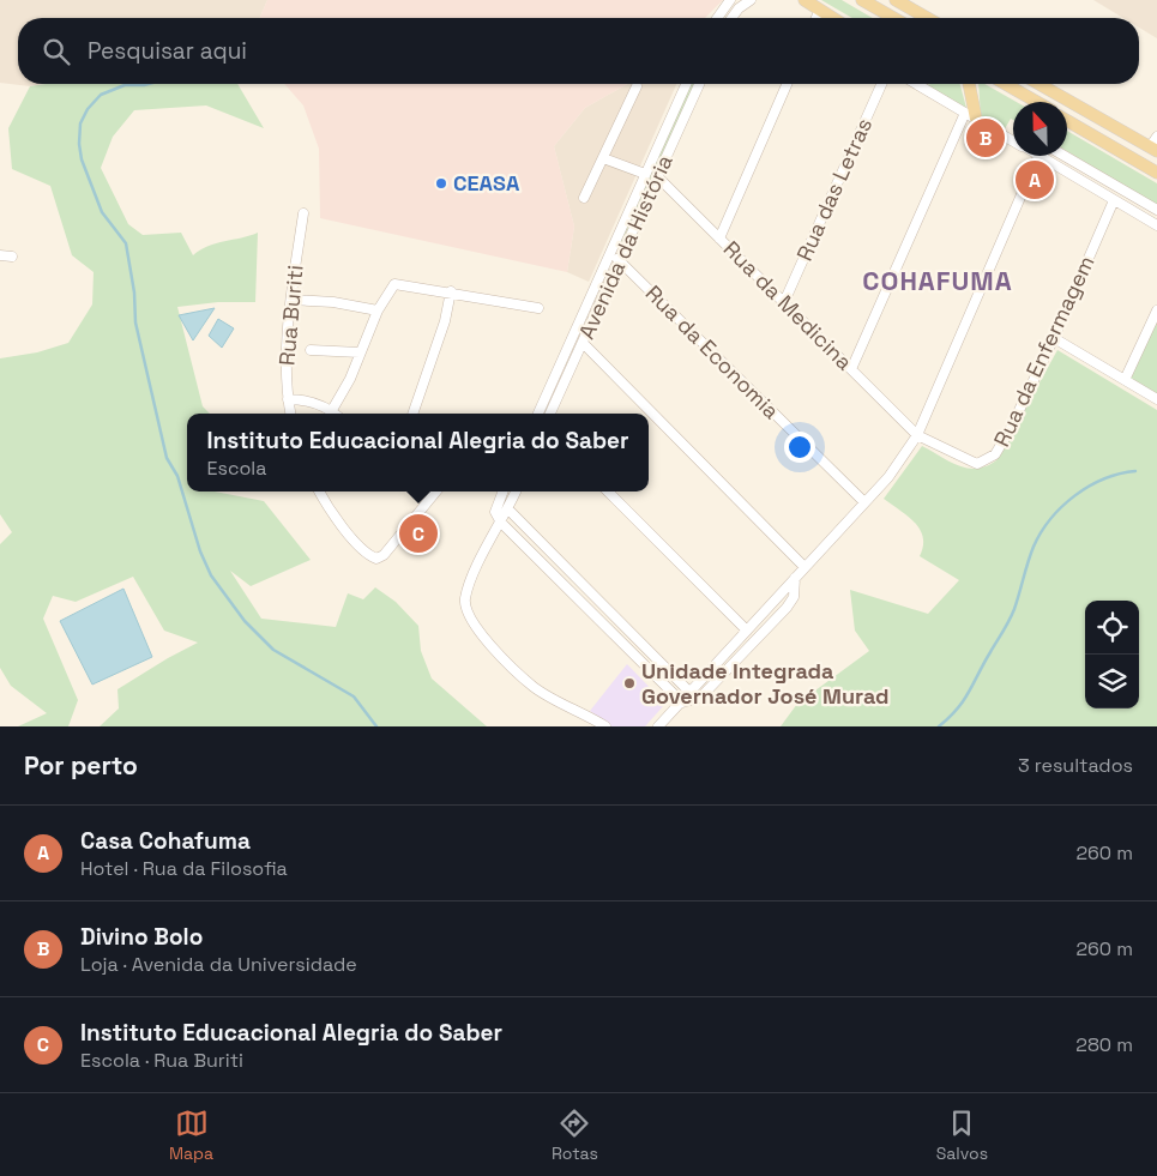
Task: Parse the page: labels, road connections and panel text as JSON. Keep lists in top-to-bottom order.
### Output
{
  "streets": {
    "street": [
      "Rua das Letras",
      "Avenida da História",
      "Rua da Medicina",
      "Rua Buriti",
      "Rua da Enfermagem",
      "Rua da Economia"
    ]
  },
  "crossings": [
    ["Rua das Letras", "Rua da Medicina"],
    ["Avenida da História", "Rua da Medicina"],
    ["Avenida da História", "Rua da Economia"],
    ["Rua da Medicina", "Rua da Enfermagem"]
  ],
  "districts": ["COHAFUMA"],
  "places": ["CEASA", "Unidade Integrada Governador José Murad"],
  "north": "top",
  "page": {
    "search": "Pesquisar aqui",
    "pins": ["B", "A", "C"],
    "popup": ["Instituto Educacional Alegria do Saber", "Escola"],
    "heading": ["Por perto", "3 resultados"],
    "list": [
      {
        "mark": "A",
        "name": "Casa Cohafuma",
        "note": "Hotel · Rua da Filosofia",
        "value": "260 m"
      },
      {
        "mark": "B",
        "name": "Divino Bolo",
        "note": "Loja · Avenida da Universidade",
        "value": "260 m"
      },
      {
        "mark": "C",
        "name": "Instituto Educacional Alegria do Saber",
        "note": "Escola · Rua Buriti",
        "value": "280 m"
      }
    ],
    "nav": ["Mapa", "Rotas", "Salvos"]
  }
}
